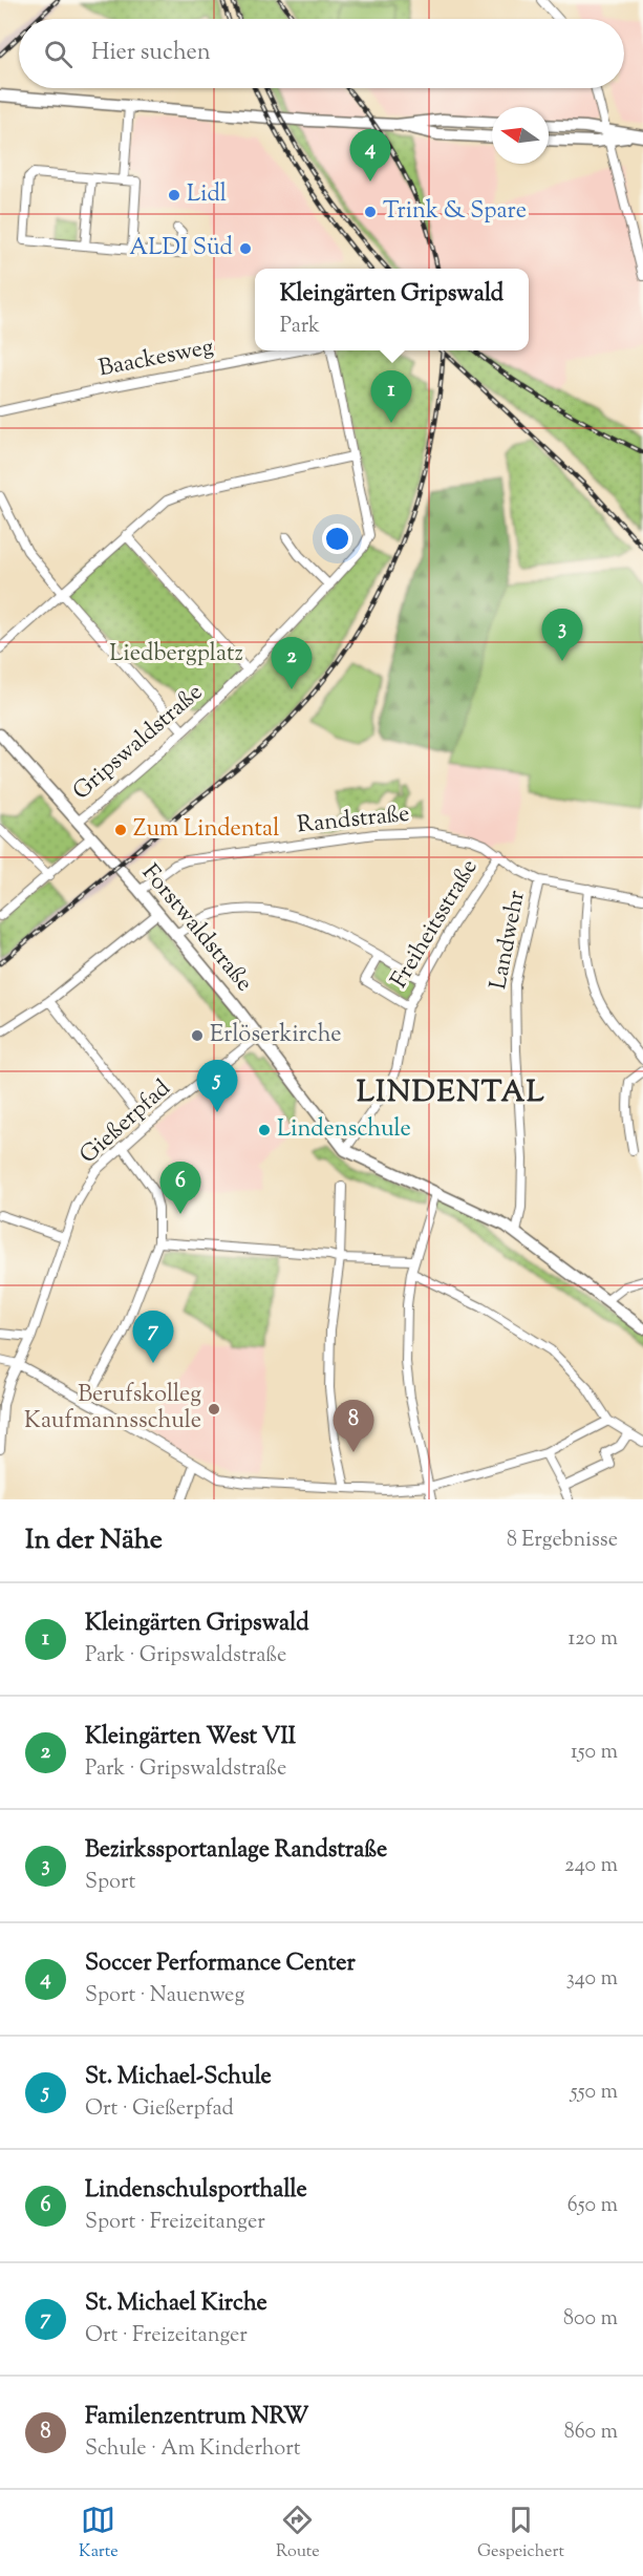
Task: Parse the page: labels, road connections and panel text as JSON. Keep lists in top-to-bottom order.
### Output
{
  "streets": {
    "street": [
      "Baackesweg",
      "Gripswaldstraße",
      "Randstraße",
      "Freiheitsstraße",
      "Forstwaldstraße",
      "Landwehr",
      "Gießerpfad"
    ]
  },
  "crossings": [
    ["Gripswaldstraße", "Forstwaldstraße"],
    ["Randstraße", "Freiheitsstraße"],
    ["Randstraße", "Forstwaldstraße"],
    ["Randstraße", "Landwehr"],
    ["Freiheitsstraße", "Forstwaldstraße"],
    ["Forstwaldstraße", "Landwehr"],
    ["Forstwaldstraße", "Gießerpfad"]
  ],
  "districts": ["LINDENTAL"],
  "parks": ["Liedbergplatz"],
  "places": [
    "Lidl",
    "Trink & Spare",
    "ALDI Süd",
    "Zum Lindental",
    "Erlöserkirche",
    "Lindenschule",
    "Berufskolleg Kaufmannsschule"
  ],
  "north": "left",
  "page": {
    "search": "Hier suchen",
    "pins": [
      "4",
      "1",
      "3",
      "2",
      "5",
      "6",
      "7",
      "8"
    ],
    "popup": ["Kleingärten Gripswald", "Park"],
    "heading": ["In der Nähe", "8 Ergebnisse"],
    "list": [
      {
        "mark": "1",
        "name": "Kleingärten Gripswald",
        "note": "Park · Gripswaldstraße",
        "value": "120 m"
      },
      {
        "mark": "2",
        "name": "Kleingärten West VII",
        "note": "Park · Gripswaldstraße",
        "value": "150 m"
      },
      {
        "mark": "3",
        "name": "Bezirkssportanlage Randstraße",
        "note": "Sport",
        "value": "240 m"
      },
      {
        "mark": "4",
        "name": "Soccer Performance Center",
        "note": "Sport · Nauenweg",
        "value": "340 m"
      },
      {
        "mark": "5",
        "name": "St. Michael-Schule",
        "note": "Ort · Gießerpfad",
        "value": "550 m"
      },
      {
        "mark": "6",
        "name": "Lindenschulsporthalle",
        "note": "Sport · Freizeitanger",
        "value": "650 m"
      },
      {
        "mark": "7",
        "name": "St. Michael Kirche",
        "note": "Ort · Freizeitanger",
        "value": "800 m"
      },
      {
        "mark": "8",
        "name": "Familenzentrum NRW",
        "note": "Schule · Am Kinderhort",
        "value": "860 m"
      }
    ],
    "nav": ["Karte", "Route", "Gespeichert"]
  }
}
